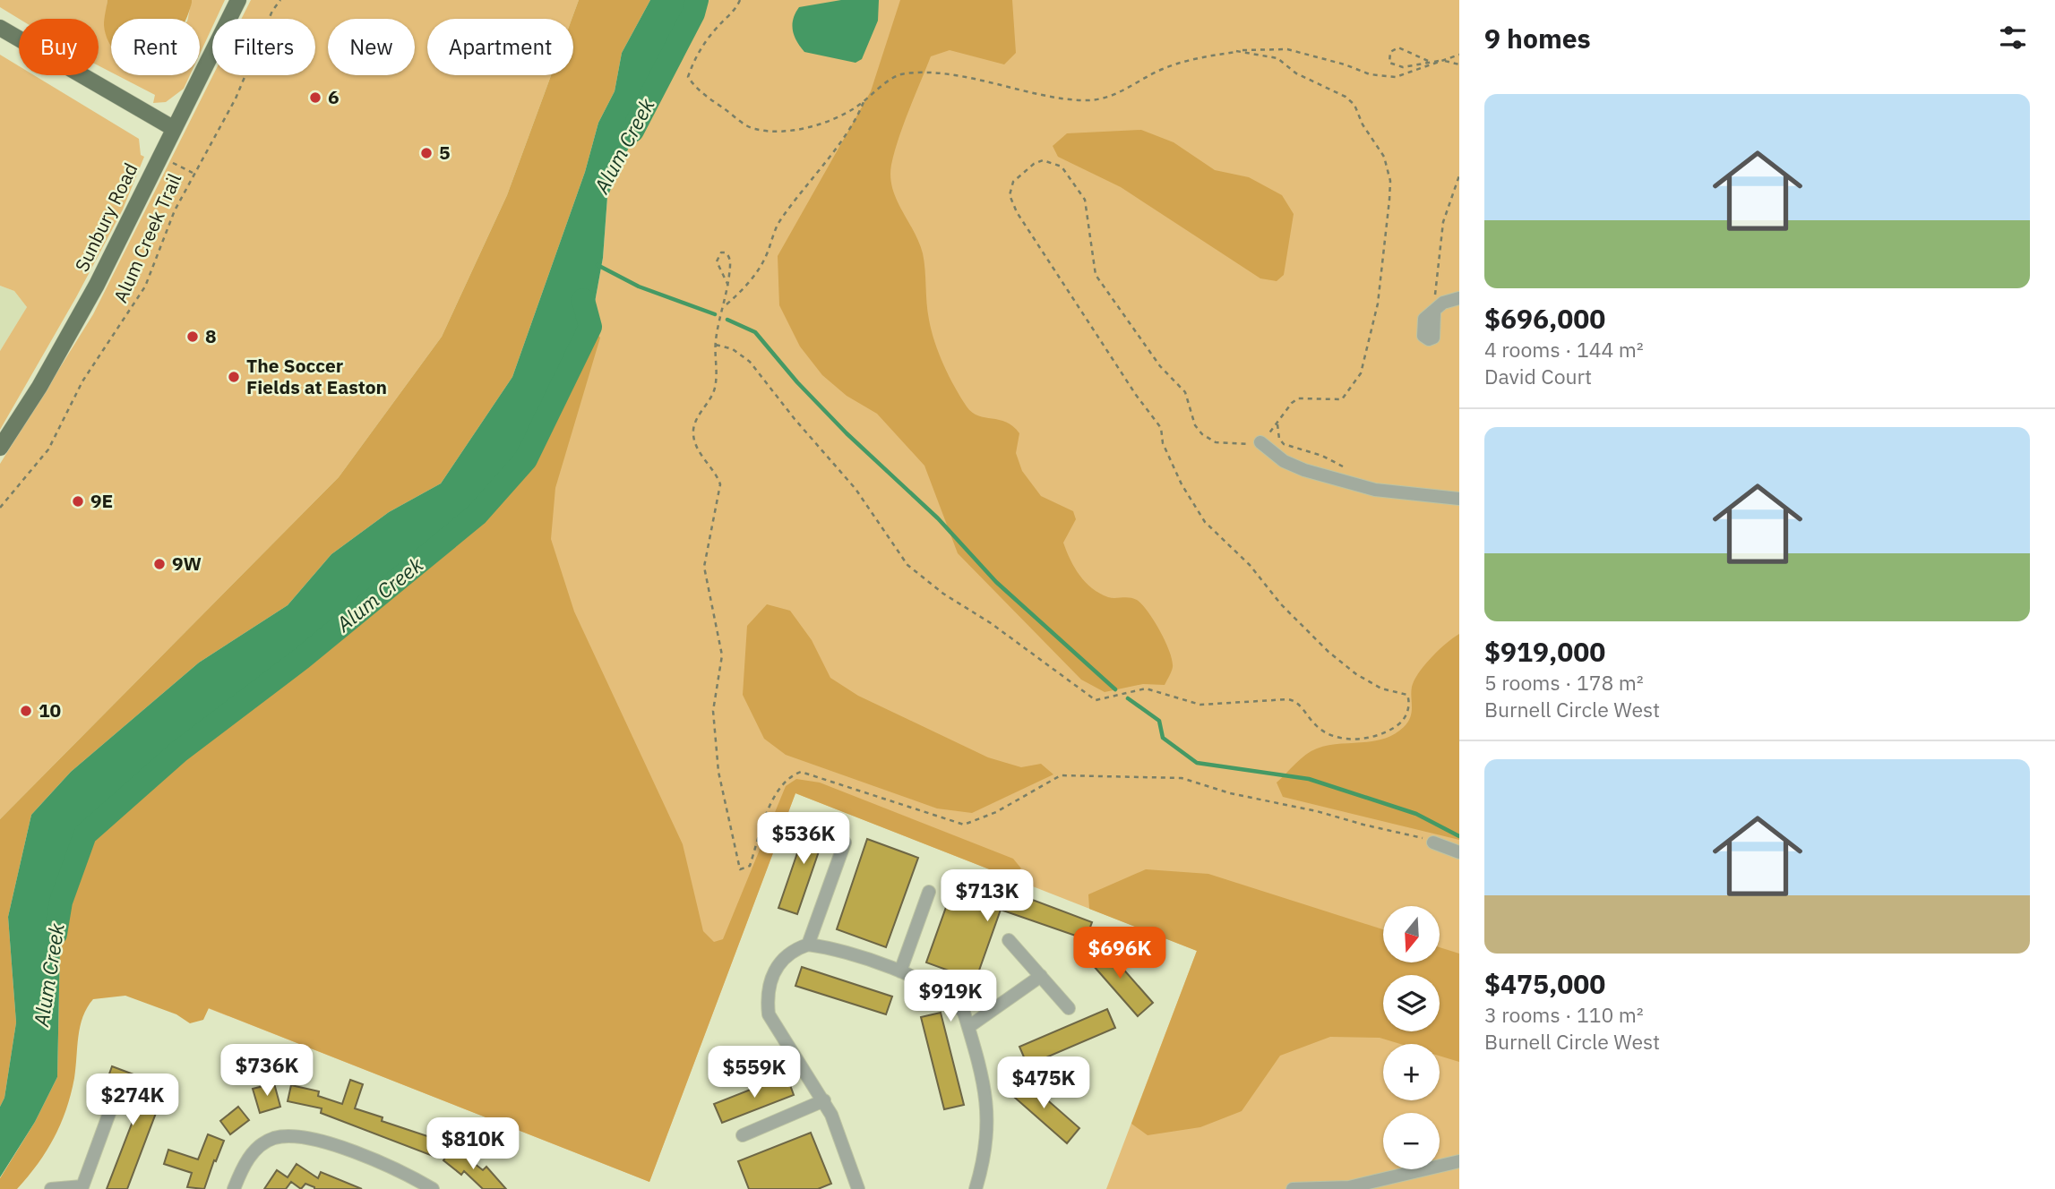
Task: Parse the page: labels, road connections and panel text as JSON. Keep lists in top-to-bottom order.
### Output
{
  "streets": {
    "main road": ["Sunbury Road"],
    "path": ["Alum Creek Trail"]
  },
  "water": ["Alum Creek"],
  "places": [
    "6",
    "5",
    "8",
    "The Soccer Fields at Easton",
    "9E",
    "9W",
    "10"
  ],
  "north": "bottom",
  "page": {
    "heading": "9 homes",
    "chip": [
      "Buy",
      "Rent",
      "Filters",
      "New",
      "Apartment"
    ],
    "list": [
      {
        "name": "$696,000",
        "note": "4 rooms · 144 m² · David Court"
      },
      {
        "name": "$919,000",
        "note": "5 rooms · 178 m² · Burnell Circle West"
      },
      {
        "name": "$475,000",
        "note": "3 rooms · 110 m² · Burnell Circle West"
      }
    ],
    "price": [
      "$536K",
      "$713K",
      "$696K",
      "$919K",
      "$736K",
      "$559K",
      "$475K",
      "$274K",
      "$810K"
    ],
    "map_buttons": ["+", "−"]
  }
}
